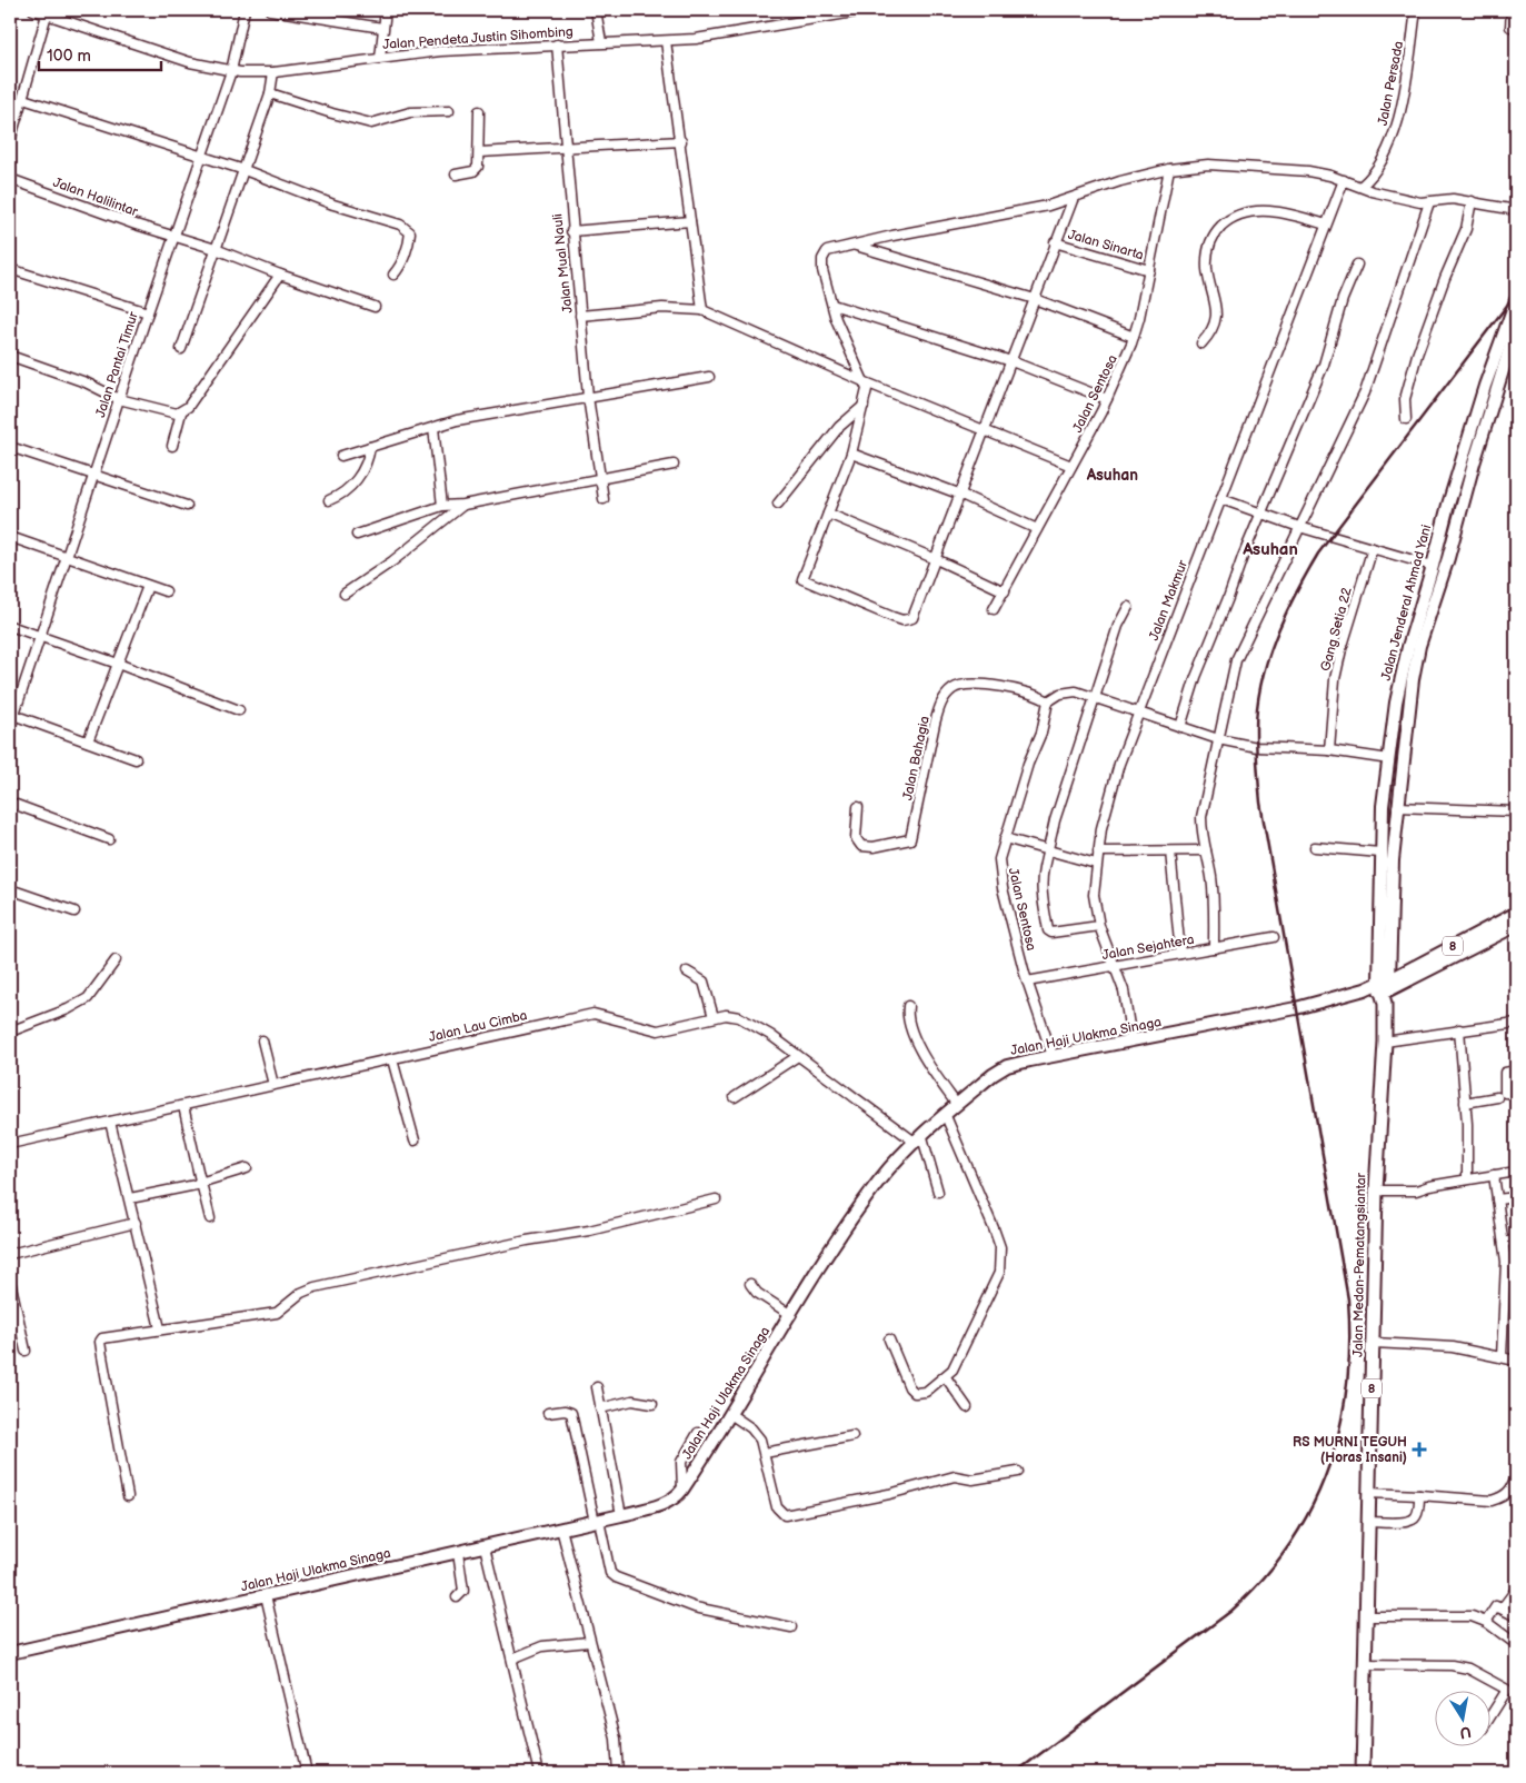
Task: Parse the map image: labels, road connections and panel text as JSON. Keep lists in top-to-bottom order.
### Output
{
  "streets": {
    "highway": ["8", "Jalan Medan-Pematangsiantar"],
    "main road": ["Jalan Jenderal Ahmad Yani", "Jalan Haji Ulakma Sinaga"],
    "street": [
      "Jalan Pendeta Justin Sihombing",
      "Jalan Persada",
      "Jalan Halilintar",
      "Jalan Sinarta",
      "Jalan Mual Nauli",
      "Jalan Pantai Timur",
      "Jalan Sentosa",
      "Jalan Makmur",
      "Gang Setia 22",
      "Jalan Bahagia",
      "Jalan Sejahtera",
      "Jalan Lau Cimba"
    ]
  },
  "crossings": [
    ["Jalan Pendeta Justin Sihombing", "Jalan Mual Nauli"],
    ["Jalan Pendeta Justin Sihombing", "Jalan Pantai Timur"],
    ["Jalan Halilintar", "Jalan Pantai Timur"],
    ["Jalan Sinarta", "Jalan Sentosa"],
    ["Jalan Sentosa", "Jalan Bahagia"],
    ["Jalan Sentosa", "Jalan Sejahtera"],
    ["Jalan Sentosa", "Jalan Haji Ulakma Sinaga"],
    ["Jalan Makmur", "Jalan Sejahtera"],
    ["Jalan Makmur", "Jalan Haji Ulakma Sinaga"],
    ["Jalan Jenderal Ahmad Yani", "8"],
    ["Jalan Jenderal Ahmad Yani", "Jalan Haji Ulakma Sinaga"],
    ["Jalan Jenderal Ahmad Yani", "Jalan Medan-Pematangsiantar"],
    ["8", "Jalan Haji Ulakma Sinaga"],
    ["8", "Jalan Medan-Pematangsiantar"],
    ["Jalan Lau Cimba", "Jalan Haji Ulakma Sinaga"],
    ["Jalan Haji Ulakma Sinaga", "Jalan Medan-Pematangsiantar"]
  ],
  "districts": ["Asuhan", "Asuhan"],
  "places": {
    "health": ["RS MURNI TEGUH (Horas Insani)"]
  },
  "scale_bar": "100 m",
  "north": "bottom"
}
